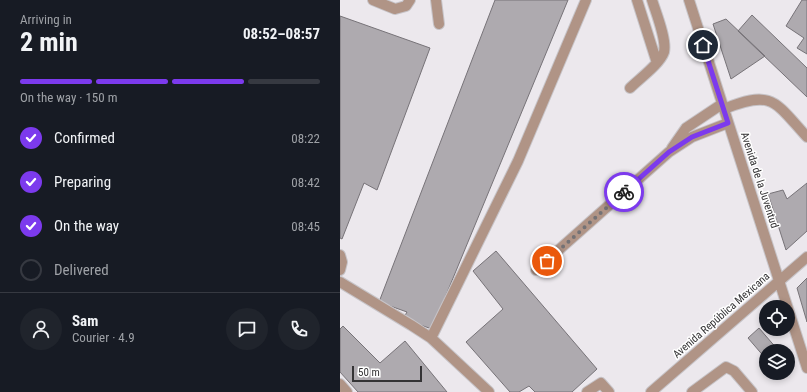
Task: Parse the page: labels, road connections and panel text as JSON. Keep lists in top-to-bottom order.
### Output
{
  "streets": {
    "street": ["Avenida de la Juventud", "Avenida República Mexicana"]
  },
  "crossings": [
    ["Avenida de la Juventud", "Avenida República Mexicana"]
  ],
  "scale_bar": "50 m",
  "page": {
    "heading": ["2 min", "Arriving in", "08:52–08:57"],
    "panel": ["Sam", "Courier · 4.9"],
    "bar": "On the way · 150 m",
    "list": [
      ["Confirmed", "08:22"],
      ["Preparing", "08:42"],
      ["On the way", "08:45"],
      "Delivered"
    ],
    "scale": "50 m"
  }
}
